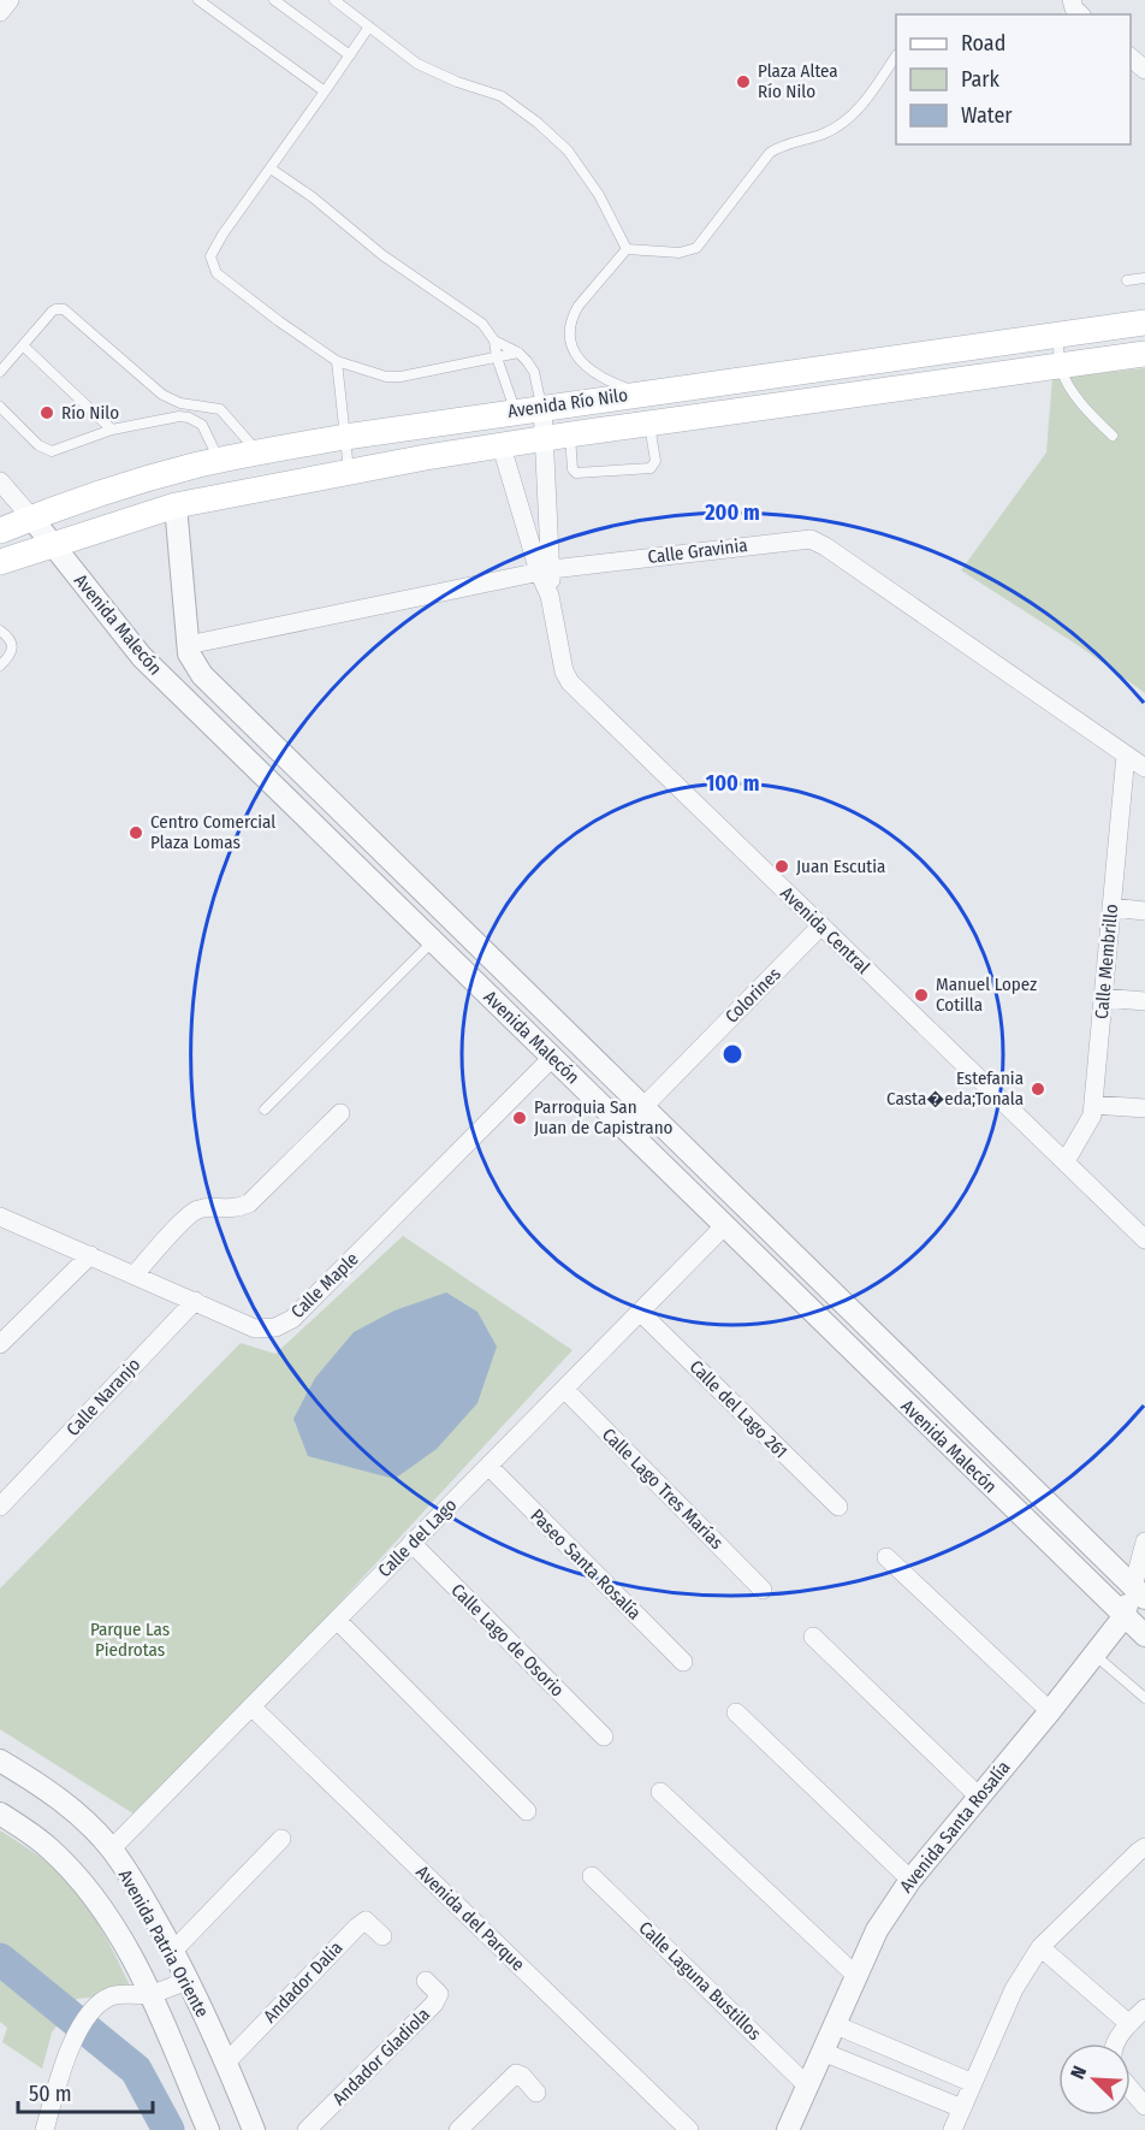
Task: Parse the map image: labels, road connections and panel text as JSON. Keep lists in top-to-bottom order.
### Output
{
  "streets": {
    "main road": ["Avenida Río Nilo"],
    "street": [
      "Calle Gravinia",
      "Avenida Malecón",
      "Avenida Central",
      "Calle Membrillo",
      "Colorines",
      "Calle Maple",
      "Calle Naranjo",
      "Calle del Lago 261",
      "Calle Lago Tres Marías",
      "Calle del Lago",
      "Paseo Santa Rosalía",
      "Calle Lago de Osorio",
      "Avenida Santa Rosalía",
      "Avenida del Parque",
      "Avenida Patria Oriente",
      "Calle Laguna Bustillos",
      "Andador Dalia",
      "Andador Gladiola"
    ]
  },
  "crossings": [
    ["Avenida Río Nilo", "Avenida Malecón"],
    ["Avenida Río Nilo", "Avenida Central"],
    ["Calle Gravinia", "Avenida Malecón"],
    ["Calle Gravinia", "Avenida Central"],
    ["Calle Gravinia", "Calle Membrillo"],
    ["Avenida Malecón", "Colorines"],
    ["Avenida Malecón", "Calle Maple"],
    ["Avenida Malecón", "Calle del Lago"],
    ["Avenida Malecón", "Avenida Santa Rosalía"],
    ["Avenida Central", "Calle Membrillo"],
    ["Avenida Central", "Colorines"],
    ["Calle Maple", "Calle Naranjo"],
    ["Calle del Lago 261", "Calle del Lago"],
    ["Calle Lago Tres Marías", "Calle del Lago"],
    ["Calle del Lago", "Paseo Santa Rosalía"],
    ["Calle del Lago", "Calle Lago de Osorio"],
    ["Calle del Lago", "Avenida del Parque"],
    ["Calle del Lago", "Avenida Patria Oriente"],
    ["Avenida Santa Rosalía", "Calle Laguna Bustillos"],
    ["Avenida Patria Oriente", "Andador Dalia"]
  ],
  "parks": ["Parque Las Piedrotas"],
  "places": [
    "Plaza Altea Río Nilo",
    "Río Nilo",
    "Centro Comercial Plaza Lomas",
    "Juan Escutia",
    "Manuel Lopez Cotilla",
    "Estefania Casta�eda;Tonala",
    "Parroquia San Juan de Capistrano"
  ],
  "legend": ["Road", "Park", "Water"],
  "scale_bar": "50 m",
  "north": "top left",
  "rings": ["200 m", "100 m"]
}
